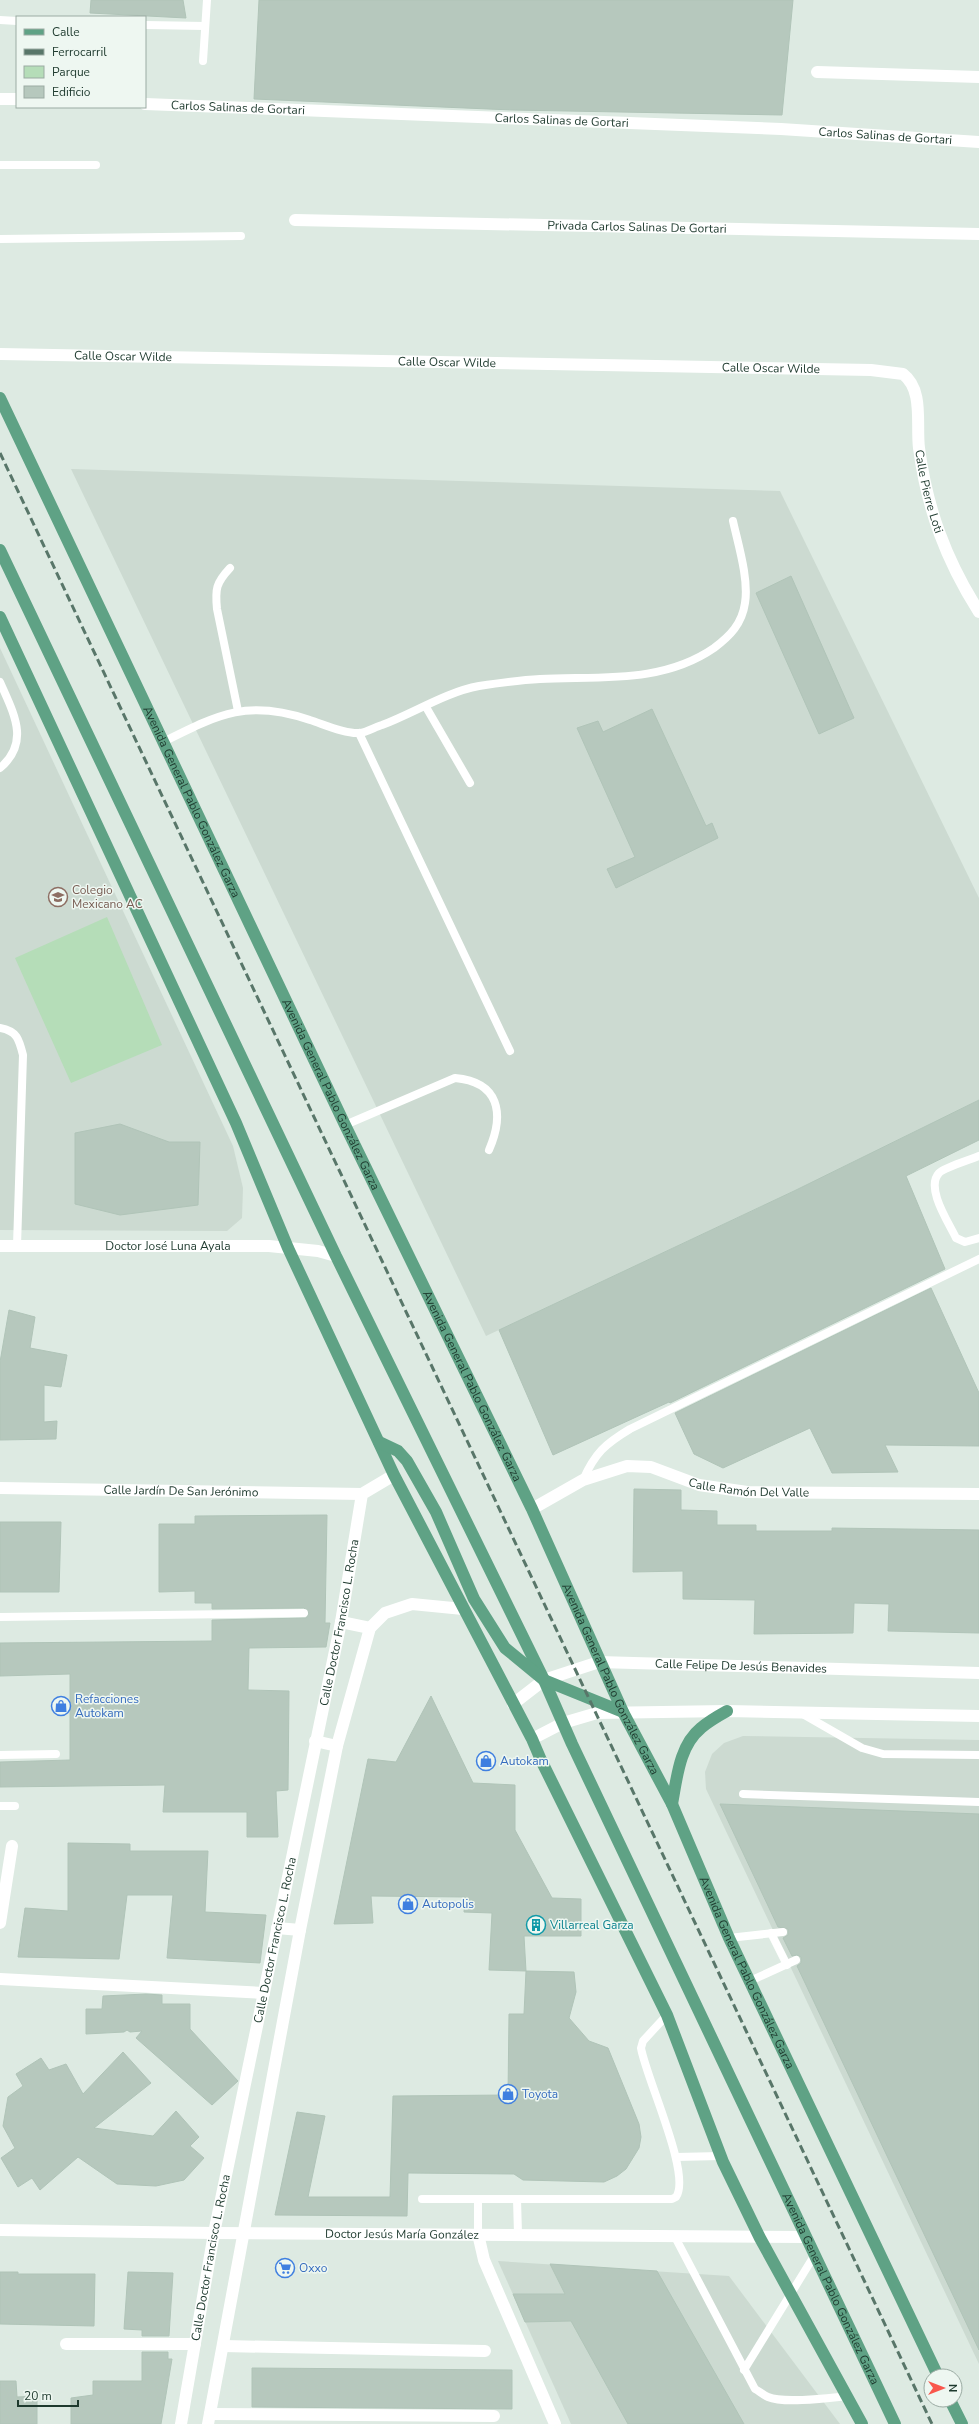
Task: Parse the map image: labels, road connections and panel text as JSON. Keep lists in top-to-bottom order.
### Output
{
  "streets": {
    "main road": ["Avenida General Pablo González Garza"],
    "street": [
      "Carlos Salinas de Gortari",
      "Privada Carlos Salinas De Gortari",
      "Calle Oscar Wilde",
      "Calle Pierre Loti",
      "Doctor José Luna Ayala",
      "Calle Ramón Del Valle",
      "Calle Jardín De San Jerónimo",
      "Calle Doctor Francisco L. Rocha",
      "Calle Felipe De Jesús Benavides",
      "Doctor Jesús María González"
    ]
  },
  "crossings": [
    ["Calle Oscar Wilde", "Calle Pierre Loti"],
    ["Avenida General Pablo González Garza", "Doctor José Luna Ayala"],
    ["Avenida General Pablo González Garza", "Calle Ramón Del Valle"],
    ["Avenida General Pablo González Garza", "Calle Felipe De Jesús Benavides"],
    ["Avenida General Pablo González Garza", "Doctor Jesús María González"],
    ["Calle Jardín De San Jerónimo", "Calle Doctor Francisco L. Rocha"],
    ["Calle Doctor Francisco L. Rocha", "Doctor Jesús María González"]
  ],
  "places": {
    "school or university": ["Colegio Mexicano AC"],
    "shop": [
      "Refacciones Autokam",
      "Autokam",
      "Autopolis",
      "Toyota"
    ],
    "building": ["Villarreal Garza"],
    "supermarket": ["Oxxo"]
  },
  "legend": [
    "Calle",
    "Ferrocarril",
    "Parque",
    "Edificio"
  ],
  "scale_bar": "20 m",
  "north": "right"
}
